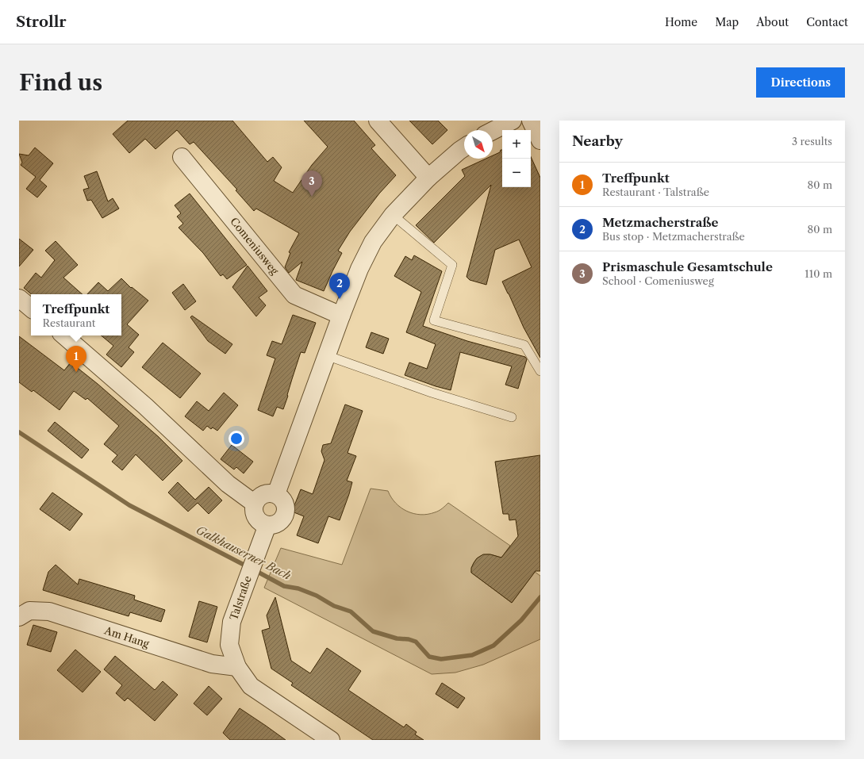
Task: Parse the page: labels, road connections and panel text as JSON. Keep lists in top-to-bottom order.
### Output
{
  "streets": {
    "street": ["Comeniusweg", "Talstraße", "Am Hang"]
  },
  "crossings": [
    ["Talstraße", "Am Hang"]
  ],
  "water": ["Galkhauserner Bach"],
  "north": "bottom right",
  "page": {
    "header": "Strollr",
    "nav": [
      "Home",
      "Map",
      "About",
      "Contact"
    ],
    "buttons": "Directions",
    "title": "Find us",
    "heading": ["Nearby", "3 results"],
    "map_buttons": ["+", "−"],
    "list": [
      {
        "mark": "1",
        "name": "Treffpunkt",
        "note": "Restaurant · Talstraße",
        "value": "80 m"
      },
      {
        "mark": "2",
        "name": "Metzmacherstraße",
        "note": "Bus stop · Metzmacherstraße",
        "value": "80 m"
      },
      {
        "mark": "3",
        "name": "Prismaschule Gesamtschule",
        "note": "School · Comeniusweg",
        "value": "110 m"
      }
    ],
    "pins": ["3", "2", "1"],
    "popup": ["Treffpunkt", "Restaurant"]
  }
}
